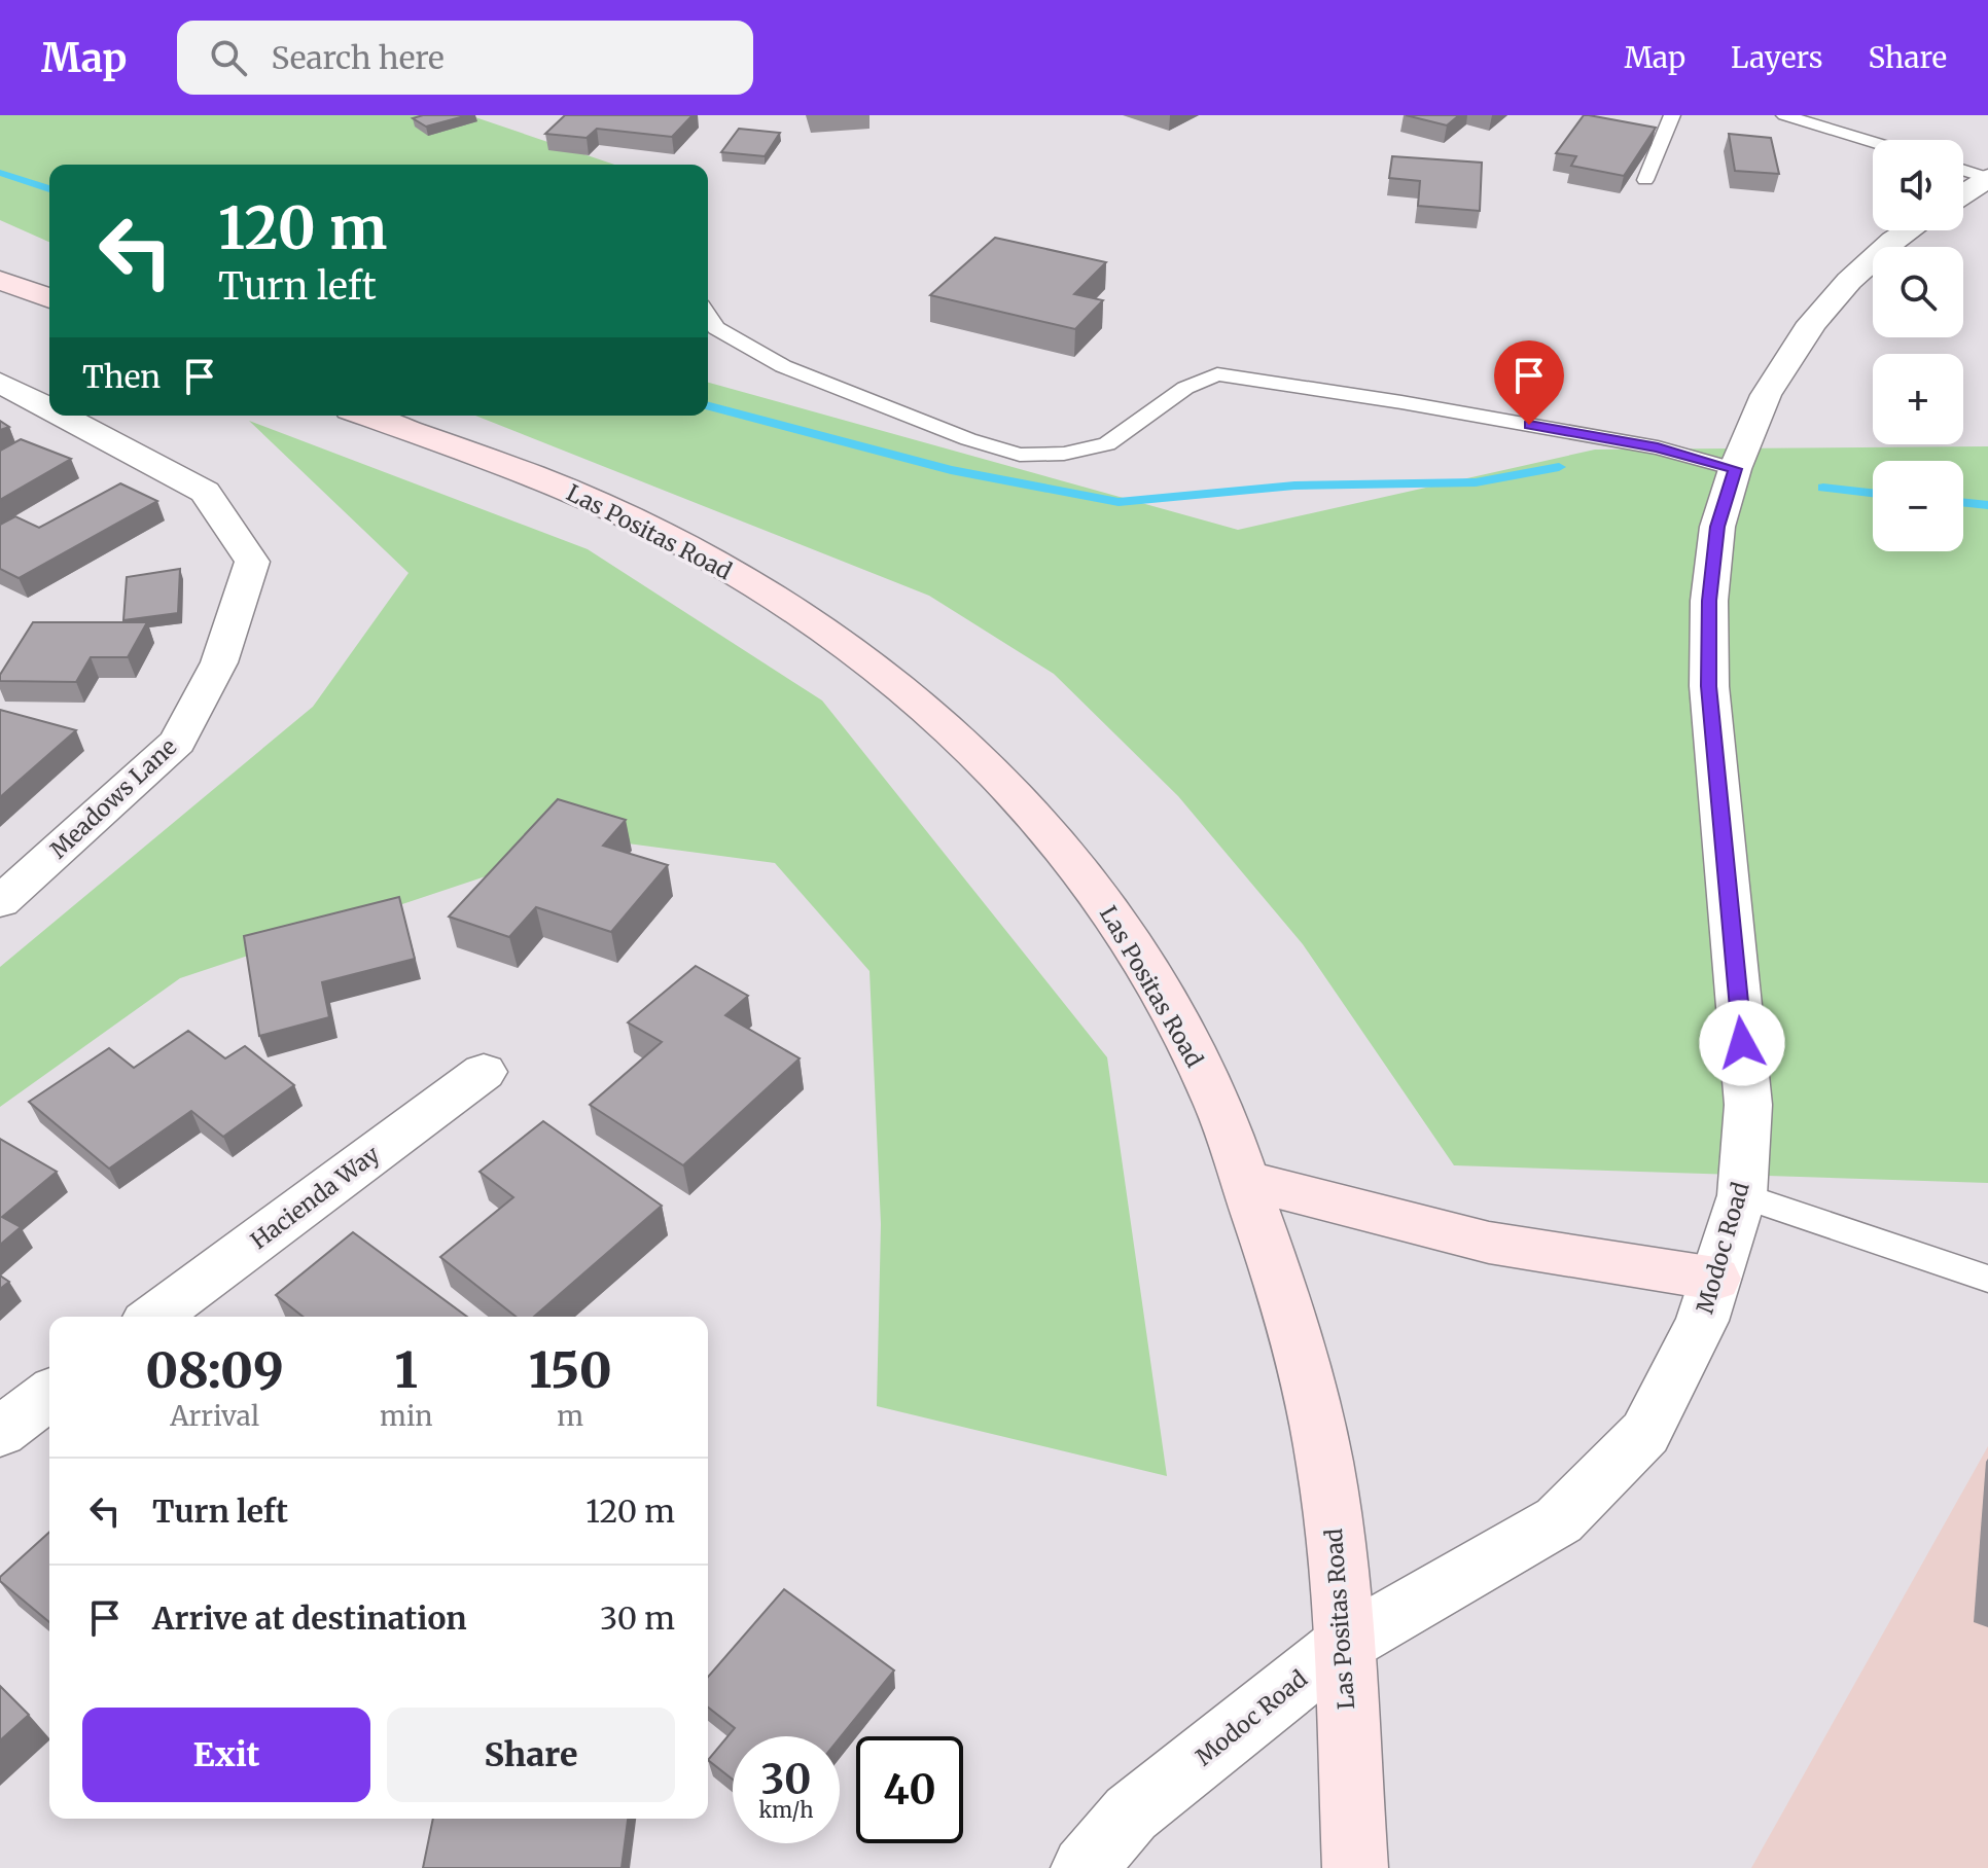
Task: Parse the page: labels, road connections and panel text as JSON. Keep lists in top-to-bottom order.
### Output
{
  "streets": {
    "main road": ["Las Positas Road"],
    "street": ["Meadows Lane", "Hacienda Way", "Modoc Road"]
  },
  "crossings": [
    ["Las Positas Road", "Modoc Road"]
  ],
  "page": {
    "header": "Map",
    "search": "Search here",
    "nav": ["Map", "Layers", "Share"],
    "map_buttons": ["+", "−"],
    "turn": ["120 m", "Turn left"],
    "then": "Then",
    "eta": [
      "08:09",
      "Arrival",
      "1",
      "min",
      "150",
      "m"
    ],
    "list": [
      {
        "name": "Turn left",
        "value": "120 m"
      },
      {
        "name": "Arrive at destination",
        "value": "30 m"
      }
    ],
    "buttons": ["Exit", "Share"],
    "speed": "30 km/h",
    "limit": "40"
  }
}
